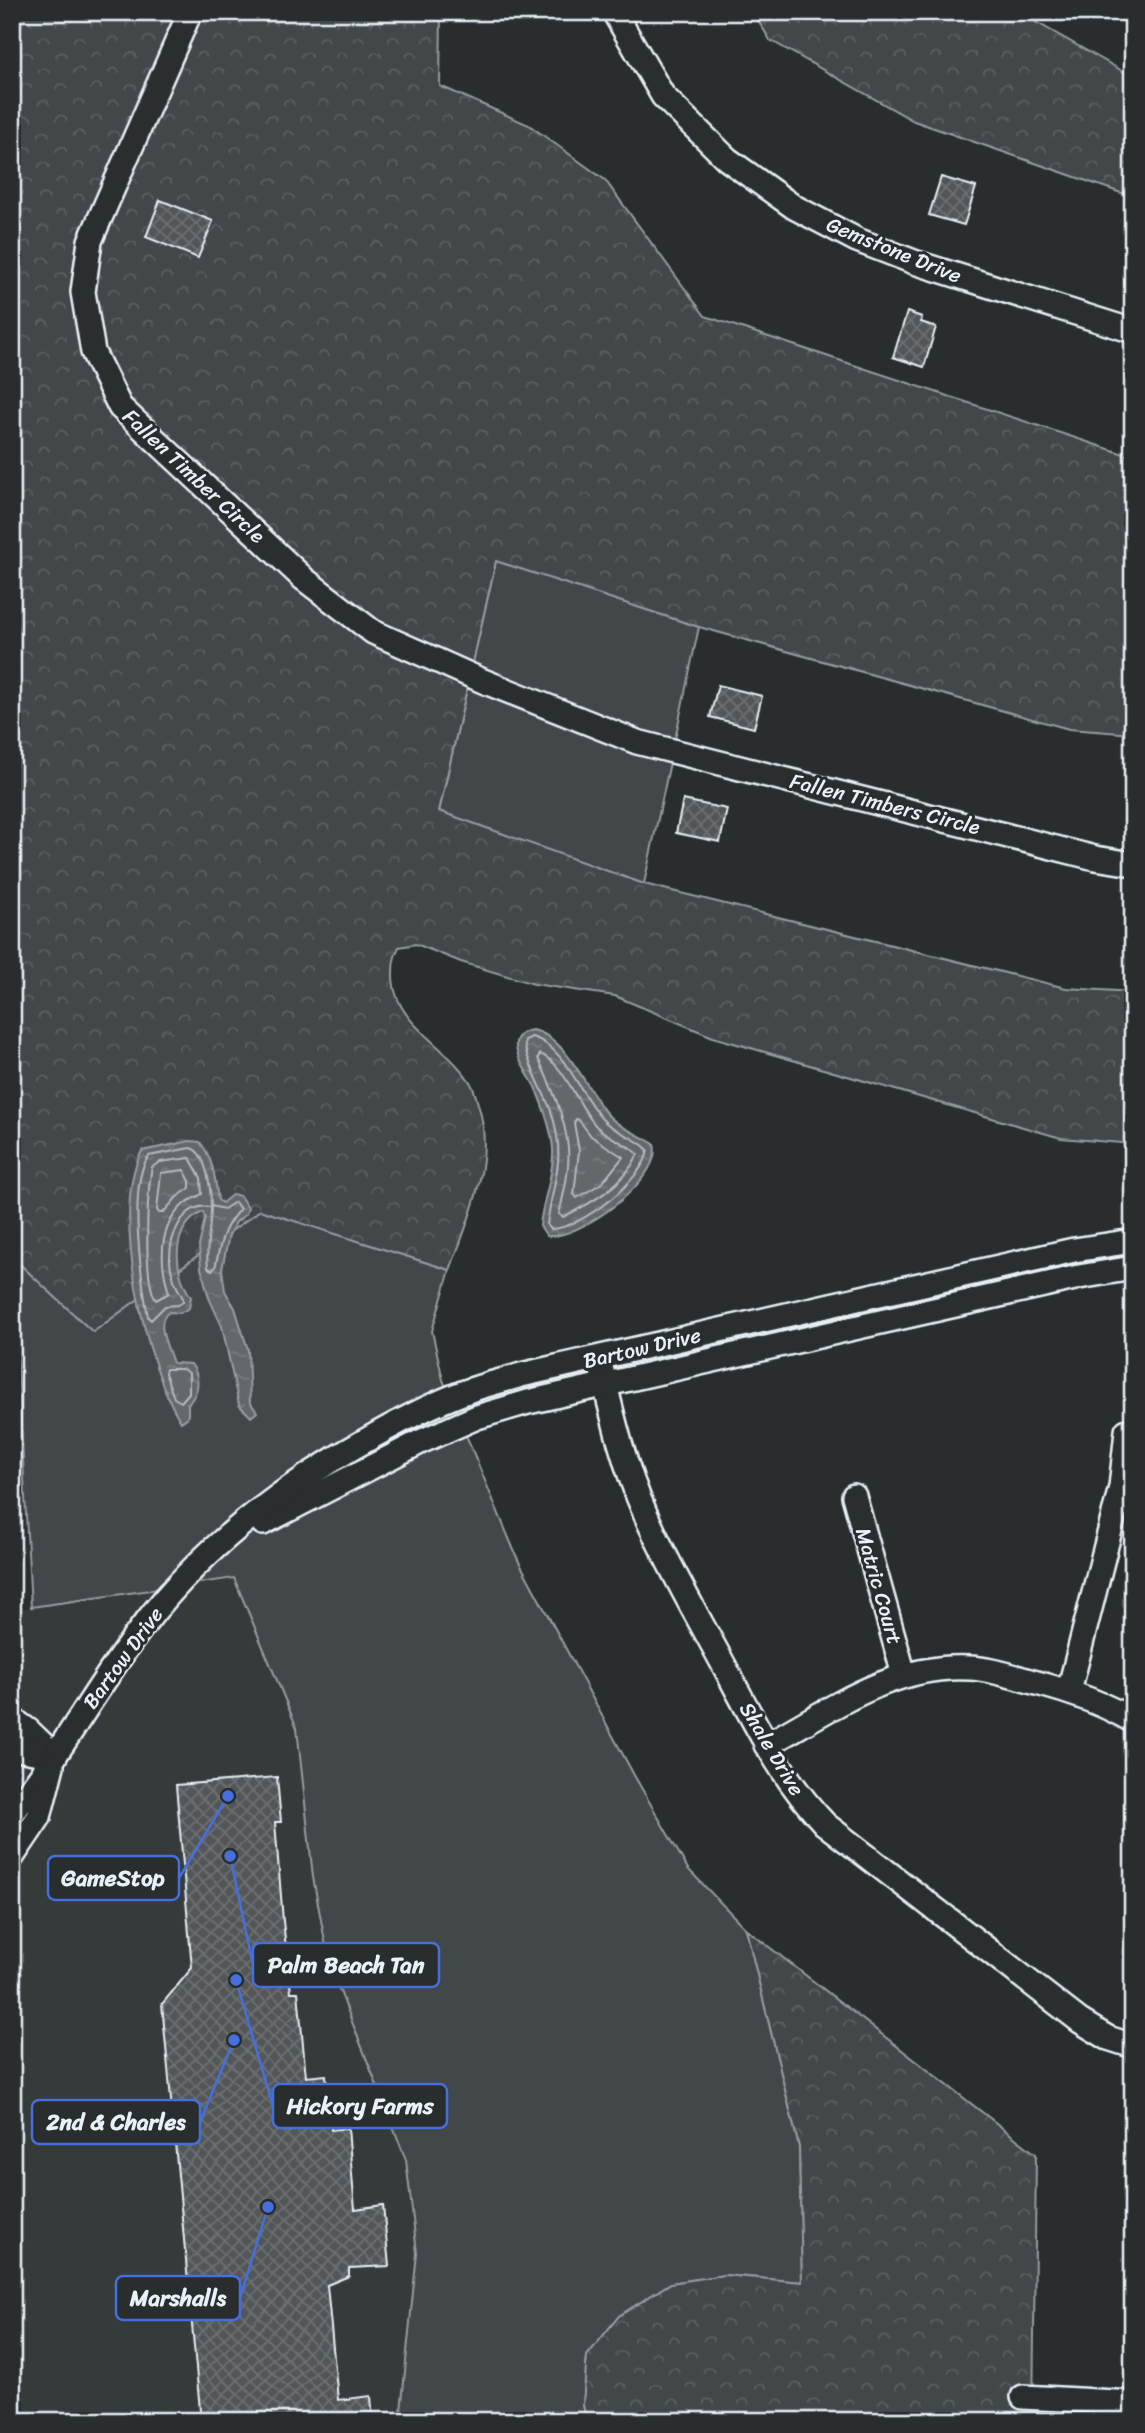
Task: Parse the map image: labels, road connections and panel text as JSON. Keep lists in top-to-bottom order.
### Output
{
  "streets": {
    "street": [
      "Gemstone Drive",
      "Fallen Timber Circle",
      "Fallen Timbers Circle",
      "Bartow Drive",
      "Matric Court",
      "Shale Drive"
    ]
  },
  "crossings": [
    ["Fallen Timber Circle", "Fallen Timbers Circle"],
    ["Bartow Drive", "Shale Drive"]
  ],
  "places": [
    "GameStop",
    "Palm Beach Tan",
    "Hickory Farms",
    "2nd & Charles",
    "Marshalls"
  ]
}
